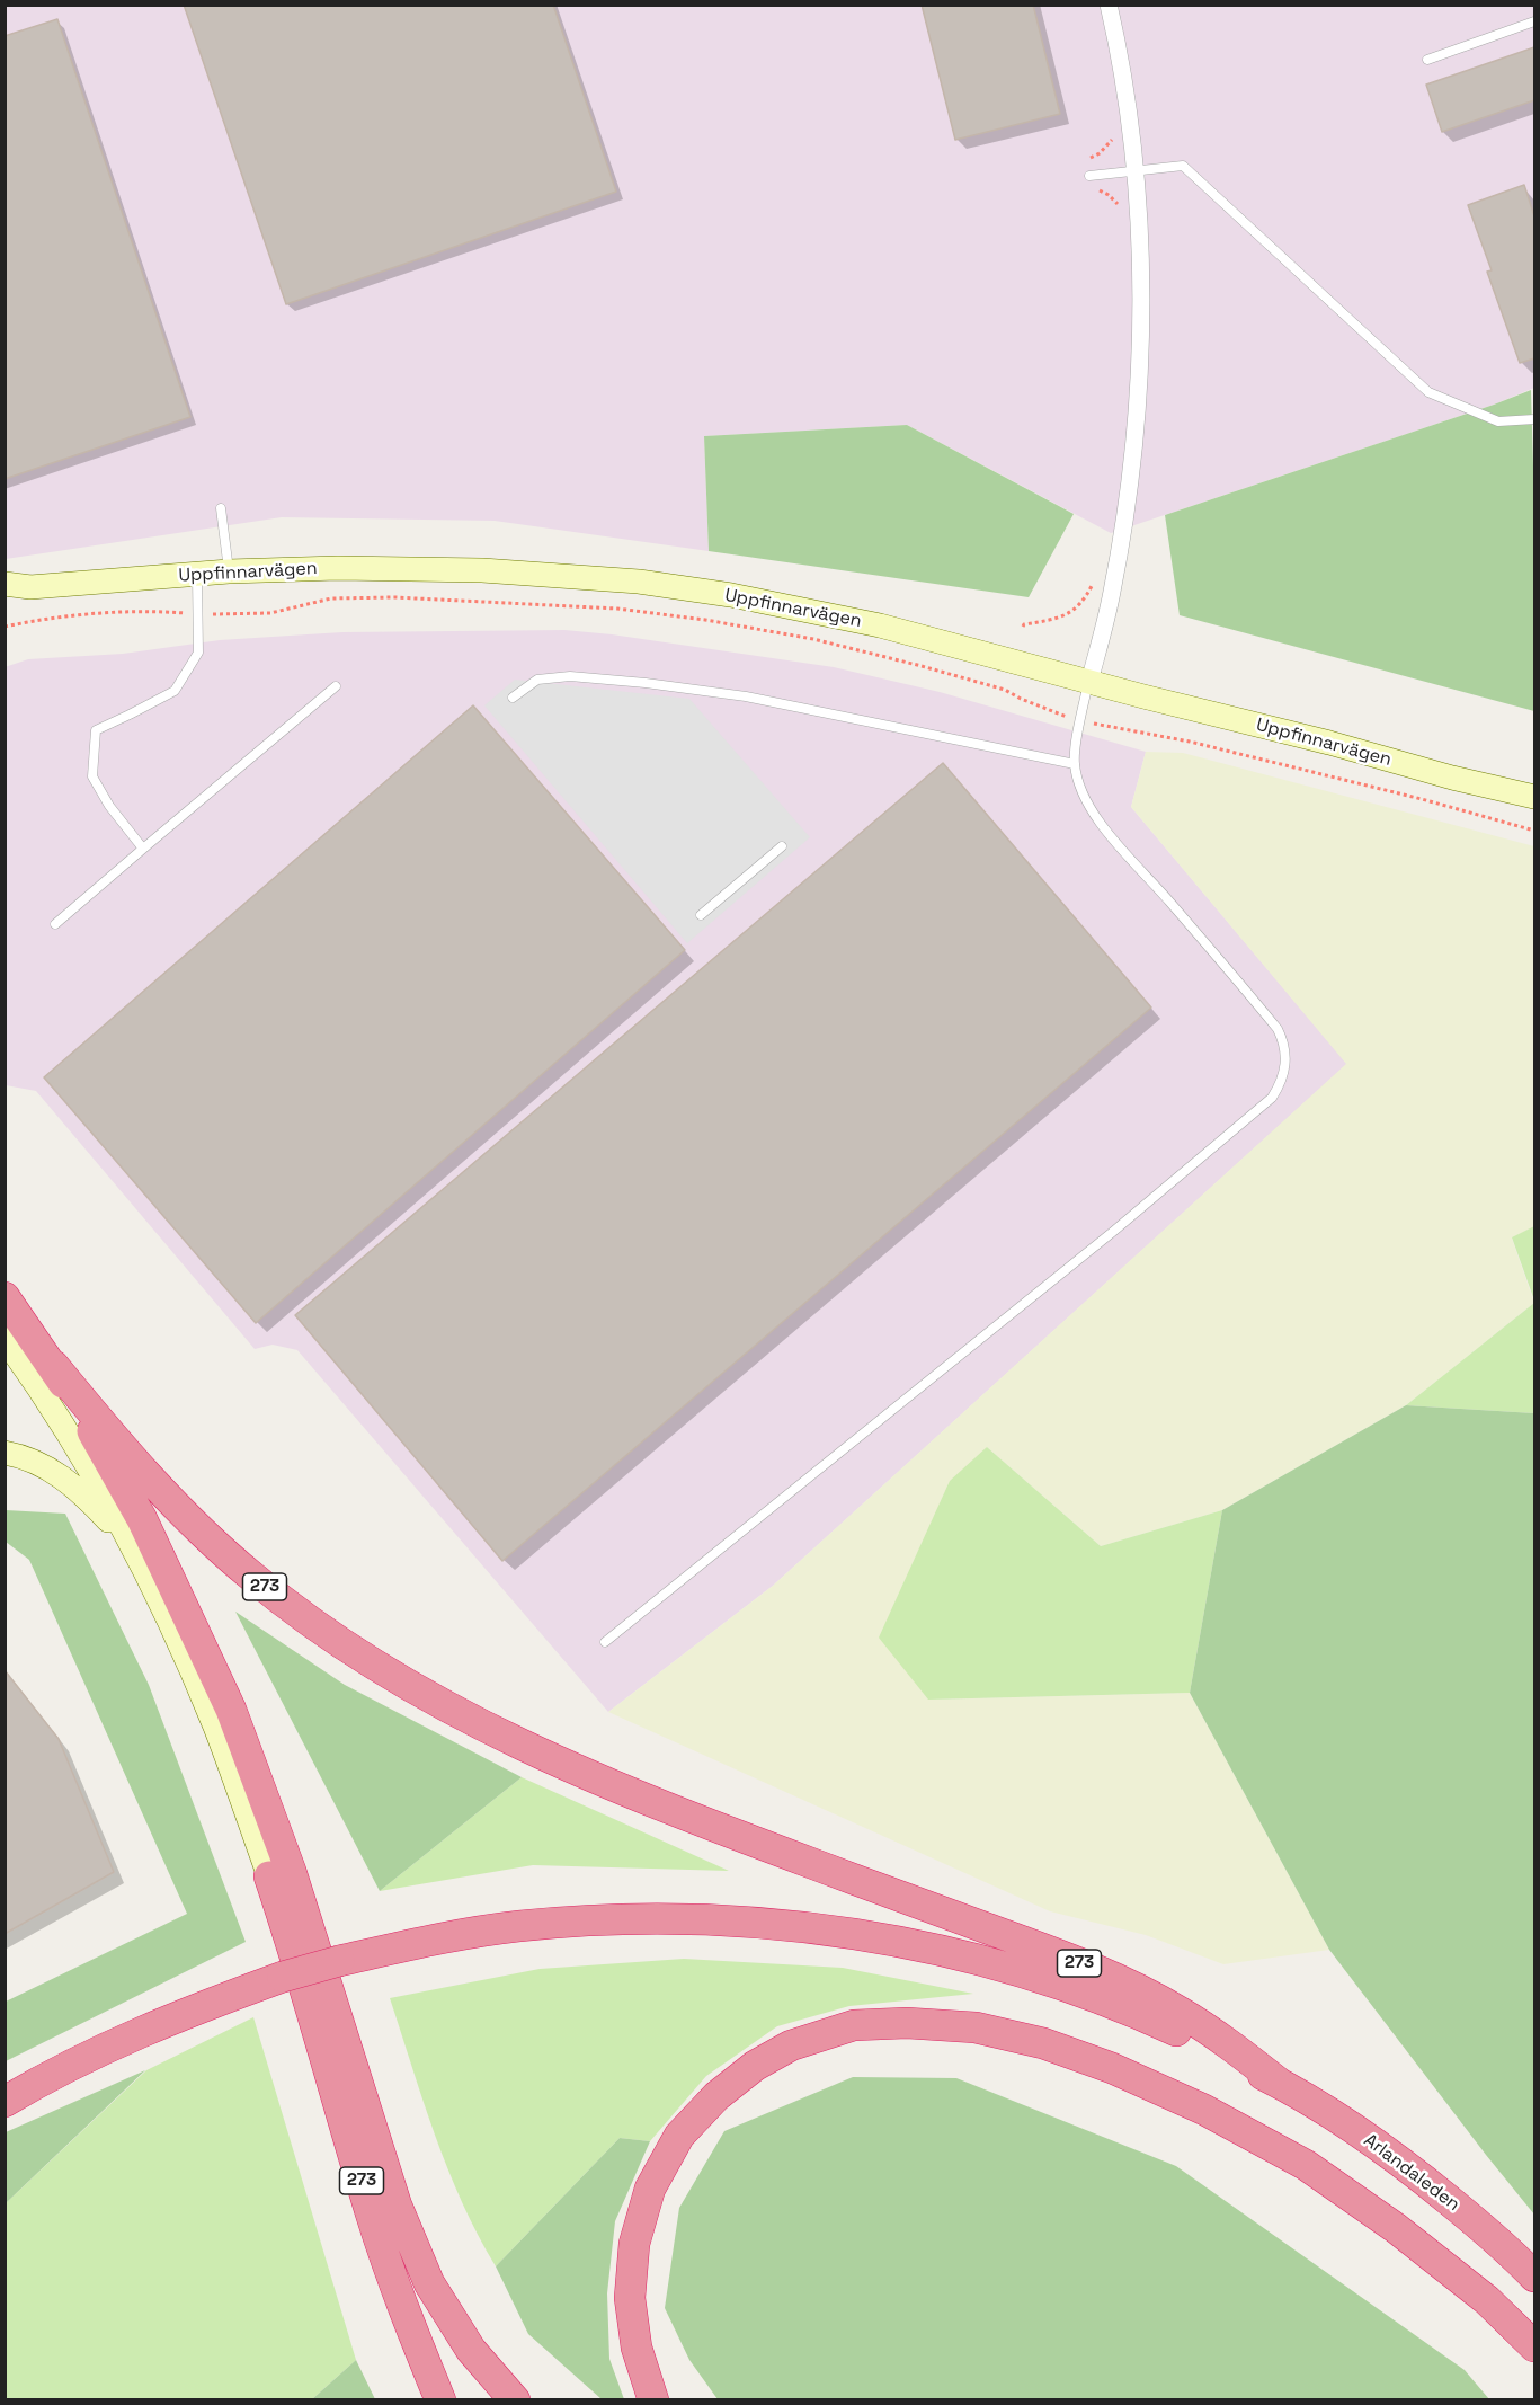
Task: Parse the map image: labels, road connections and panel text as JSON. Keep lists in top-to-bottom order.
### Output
{
  "streets": {
    "highway": ["273", "Arlandaleden"],
    "street": ["Uppfinnarvägen"]
  },
  "crossings": [
    ["273", "Arlandaleden"]
  ]
}
